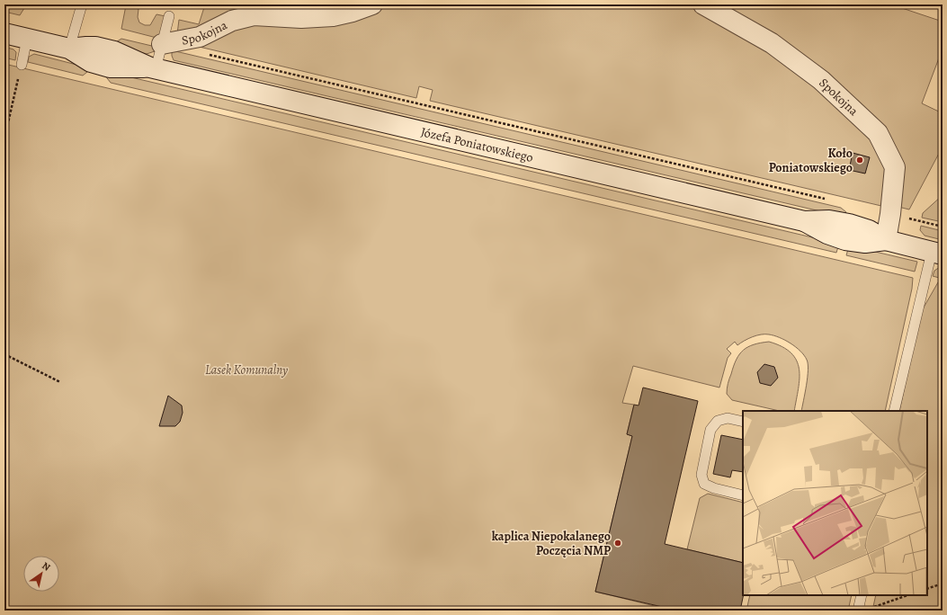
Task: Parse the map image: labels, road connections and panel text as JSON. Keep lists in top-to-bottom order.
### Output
{
  "streets": {
    "street": ["Spokojna", "Józefa Poniatowskiego"]
  },
  "crossings": [
    ["Spokojna", "Józefa Poniatowskiego"]
  ],
  "parks": ["Lasek Komunalny"],
  "places": ["Koło Poniatowskiego", "kaplica Niepokalanego Poczęcia NMP"],
  "north": "top right"
}
